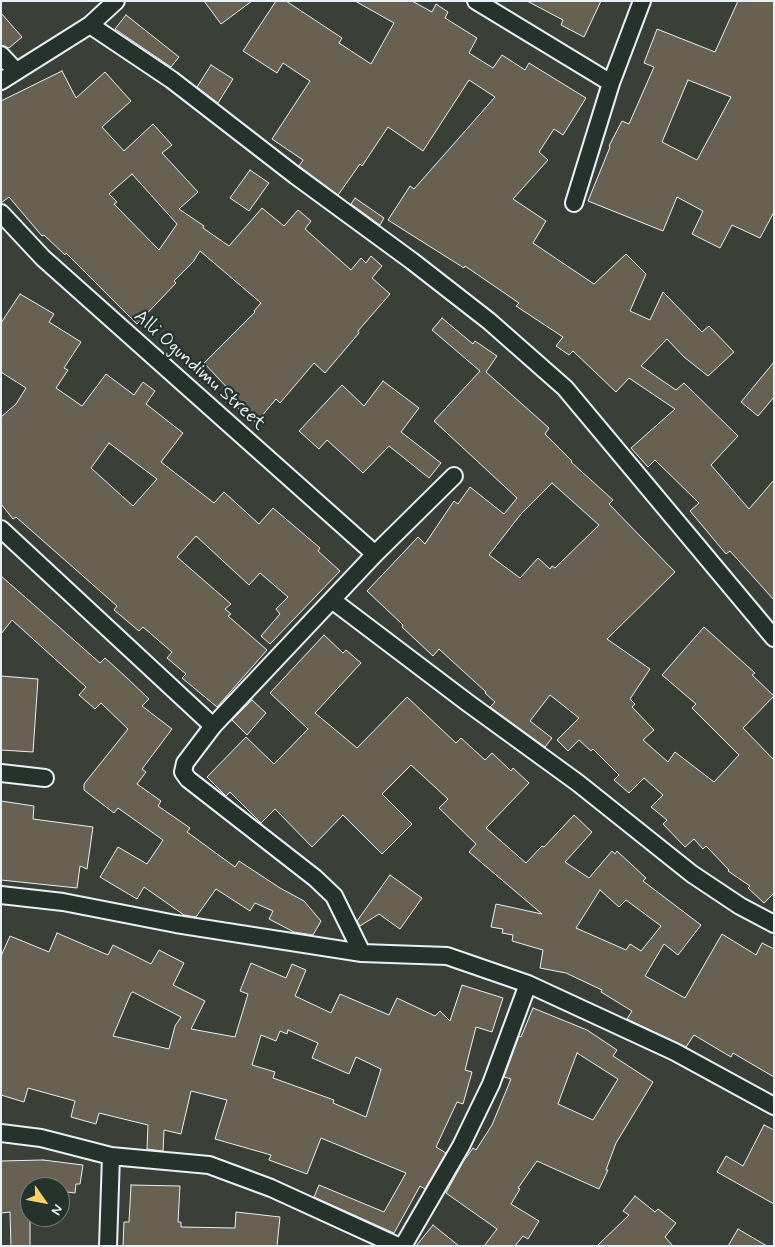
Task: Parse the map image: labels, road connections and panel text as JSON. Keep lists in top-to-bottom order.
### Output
{
  "streets": {
    "street": ["Alli Ogundimu Street"]
  },
  "north": "bottom right"
}
